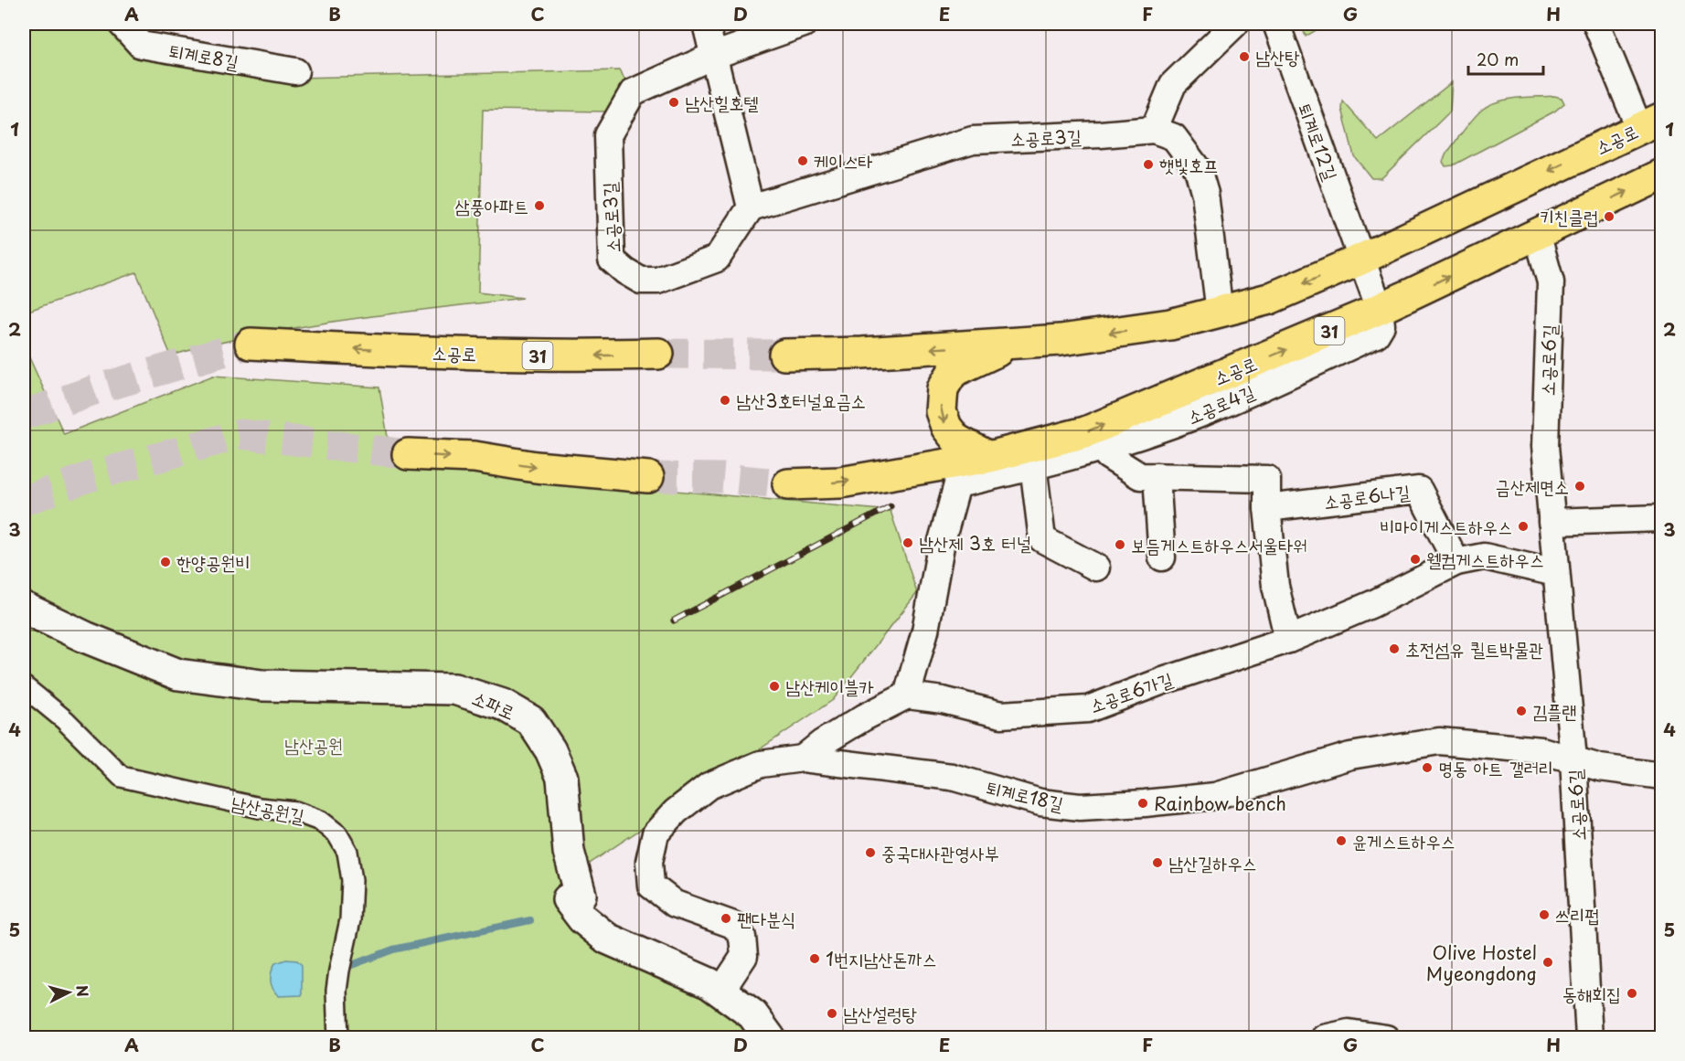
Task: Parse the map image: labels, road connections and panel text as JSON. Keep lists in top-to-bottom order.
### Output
{
  "streets": {
    "main road": ["소공로", "31"],
    "street": [
      "퇴계로8길",
      "소공로3길",
      "퇴계로12길",
      "소공로6길",
      "소공로4길",
      "소공로6나길",
      "소공로6가길",
      "소파로",
      "퇴계로18길",
      "남산공원길"
    ]
  },
  "crossings": [
    ["소공로", "퇴계로12길"],
    ["소공로", "소공로6길"],
    ["소공로", "소공로4길"],
    ["퇴계로12길", "소공로4길"],
    ["소공로6길", "퇴계로18길"],
    ["소공로4길", "소공로6가길"],
    ["소공로6나길", "소공로6가길"],
    ["소파로", "퇴계로18길"]
  ],
  "parks": ["남산공원"],
  "places": [
    "남산탕",
    "남산힐호텔",
    "케이스타",
    "햇빛호프",
    "삼풍아파트",
    "키친클럽",
    "남산3호터널요금소",
    "금산제면소",
    "비마이게스트하우스",
    "남산제 3호 터널",
    "보듬게스트하우스서울타워",
    "웰컴게스트하우스",
    "한양공원비",
    "초전섬유 퀼트박물관",
    "남산케이블카",
    "김플랜",
    "명동 아트 갤러리",
    "Rainbow bench",
    "윤게스트하우스",
    "중국대사관영사부",
    "남산길하우스",
    "쓰리펍",
    "팬다분식",
    "1번지남산돈까스",
    "Olive Hostel Myeongdong",
    "동해회집",
    "남산설렁탕"
  ],
  "scale_bar": "20 m",
  "north": "right",
  "grid": {
    "columns": [
      "A",
      "B",
      "C",
      "D",
      "E",
      "F",
      "G",
      "H"
    ],
    "rows": [
      "1",
      "2",
      "3",
      "4",
      "5"
    ]
  }
}
